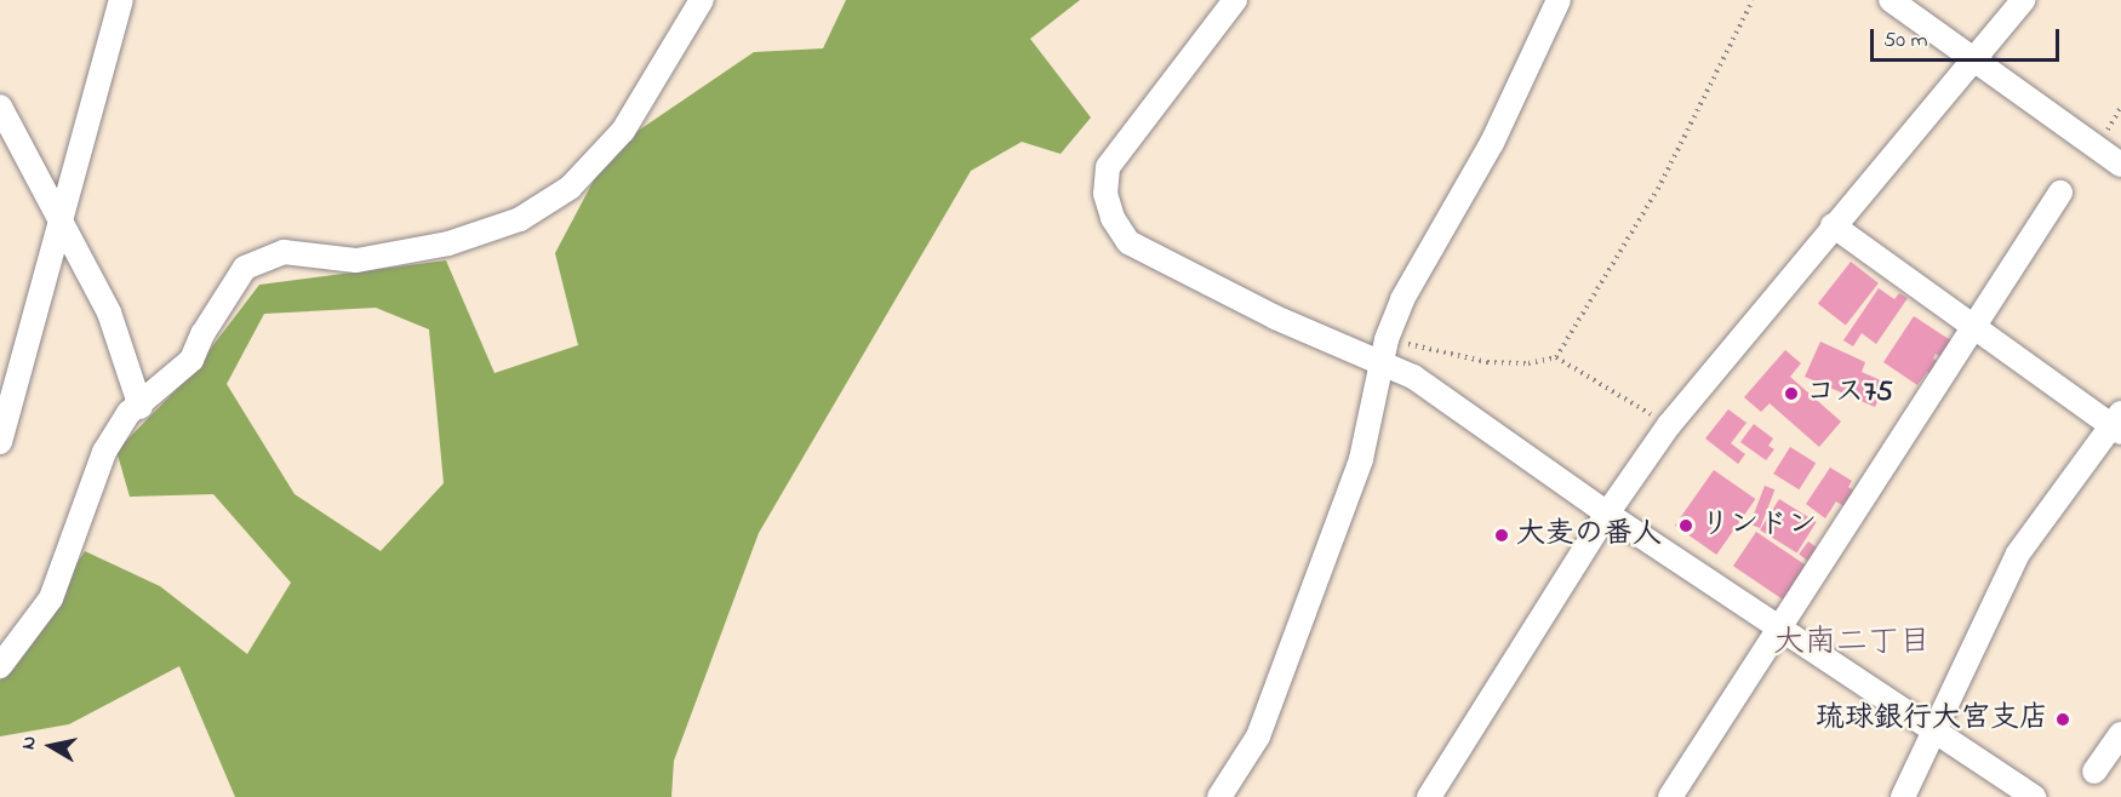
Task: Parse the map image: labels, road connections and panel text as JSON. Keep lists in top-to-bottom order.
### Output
{
  "districts": ["大南二丁目"],
  "places": [
    "コス75",
    "リンドン",
    "大麦の番人",
    "琉球銀行大宮支店"
  ],
  "scale_bar": "50 m",
  "north": "left"
}
